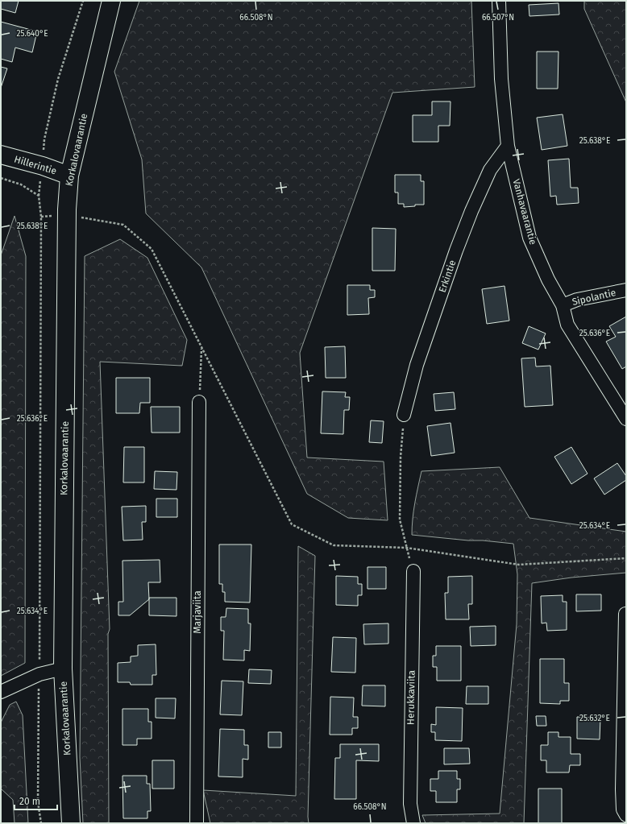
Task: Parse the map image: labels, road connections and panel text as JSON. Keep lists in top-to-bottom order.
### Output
{
  "streets": {
    "street": [
      "Korkalovaarantie",
      "Hillerintie",
      "Vanhavaarantie",
      "Erkintie",
      "Sipolantie",
      "Marjaviita",
      "Herukkaviita"
    ]
  },
  "crossings": [
    ["Korkalovaarantie", "Hillerintie"],
    ["Vanhavaarantie", "Erkintie"],
    ["Vanhavaarantie", "Sipolantie"]
  ],
  "scale_bar": "20 m",
  "coordinates": [
    "66.508°N",
    "66.507°N",
    "25.640°E",
    "25.638°E",
    "25.636°E",
    "25.634°E",
    "25.632°E"
  ]
}
